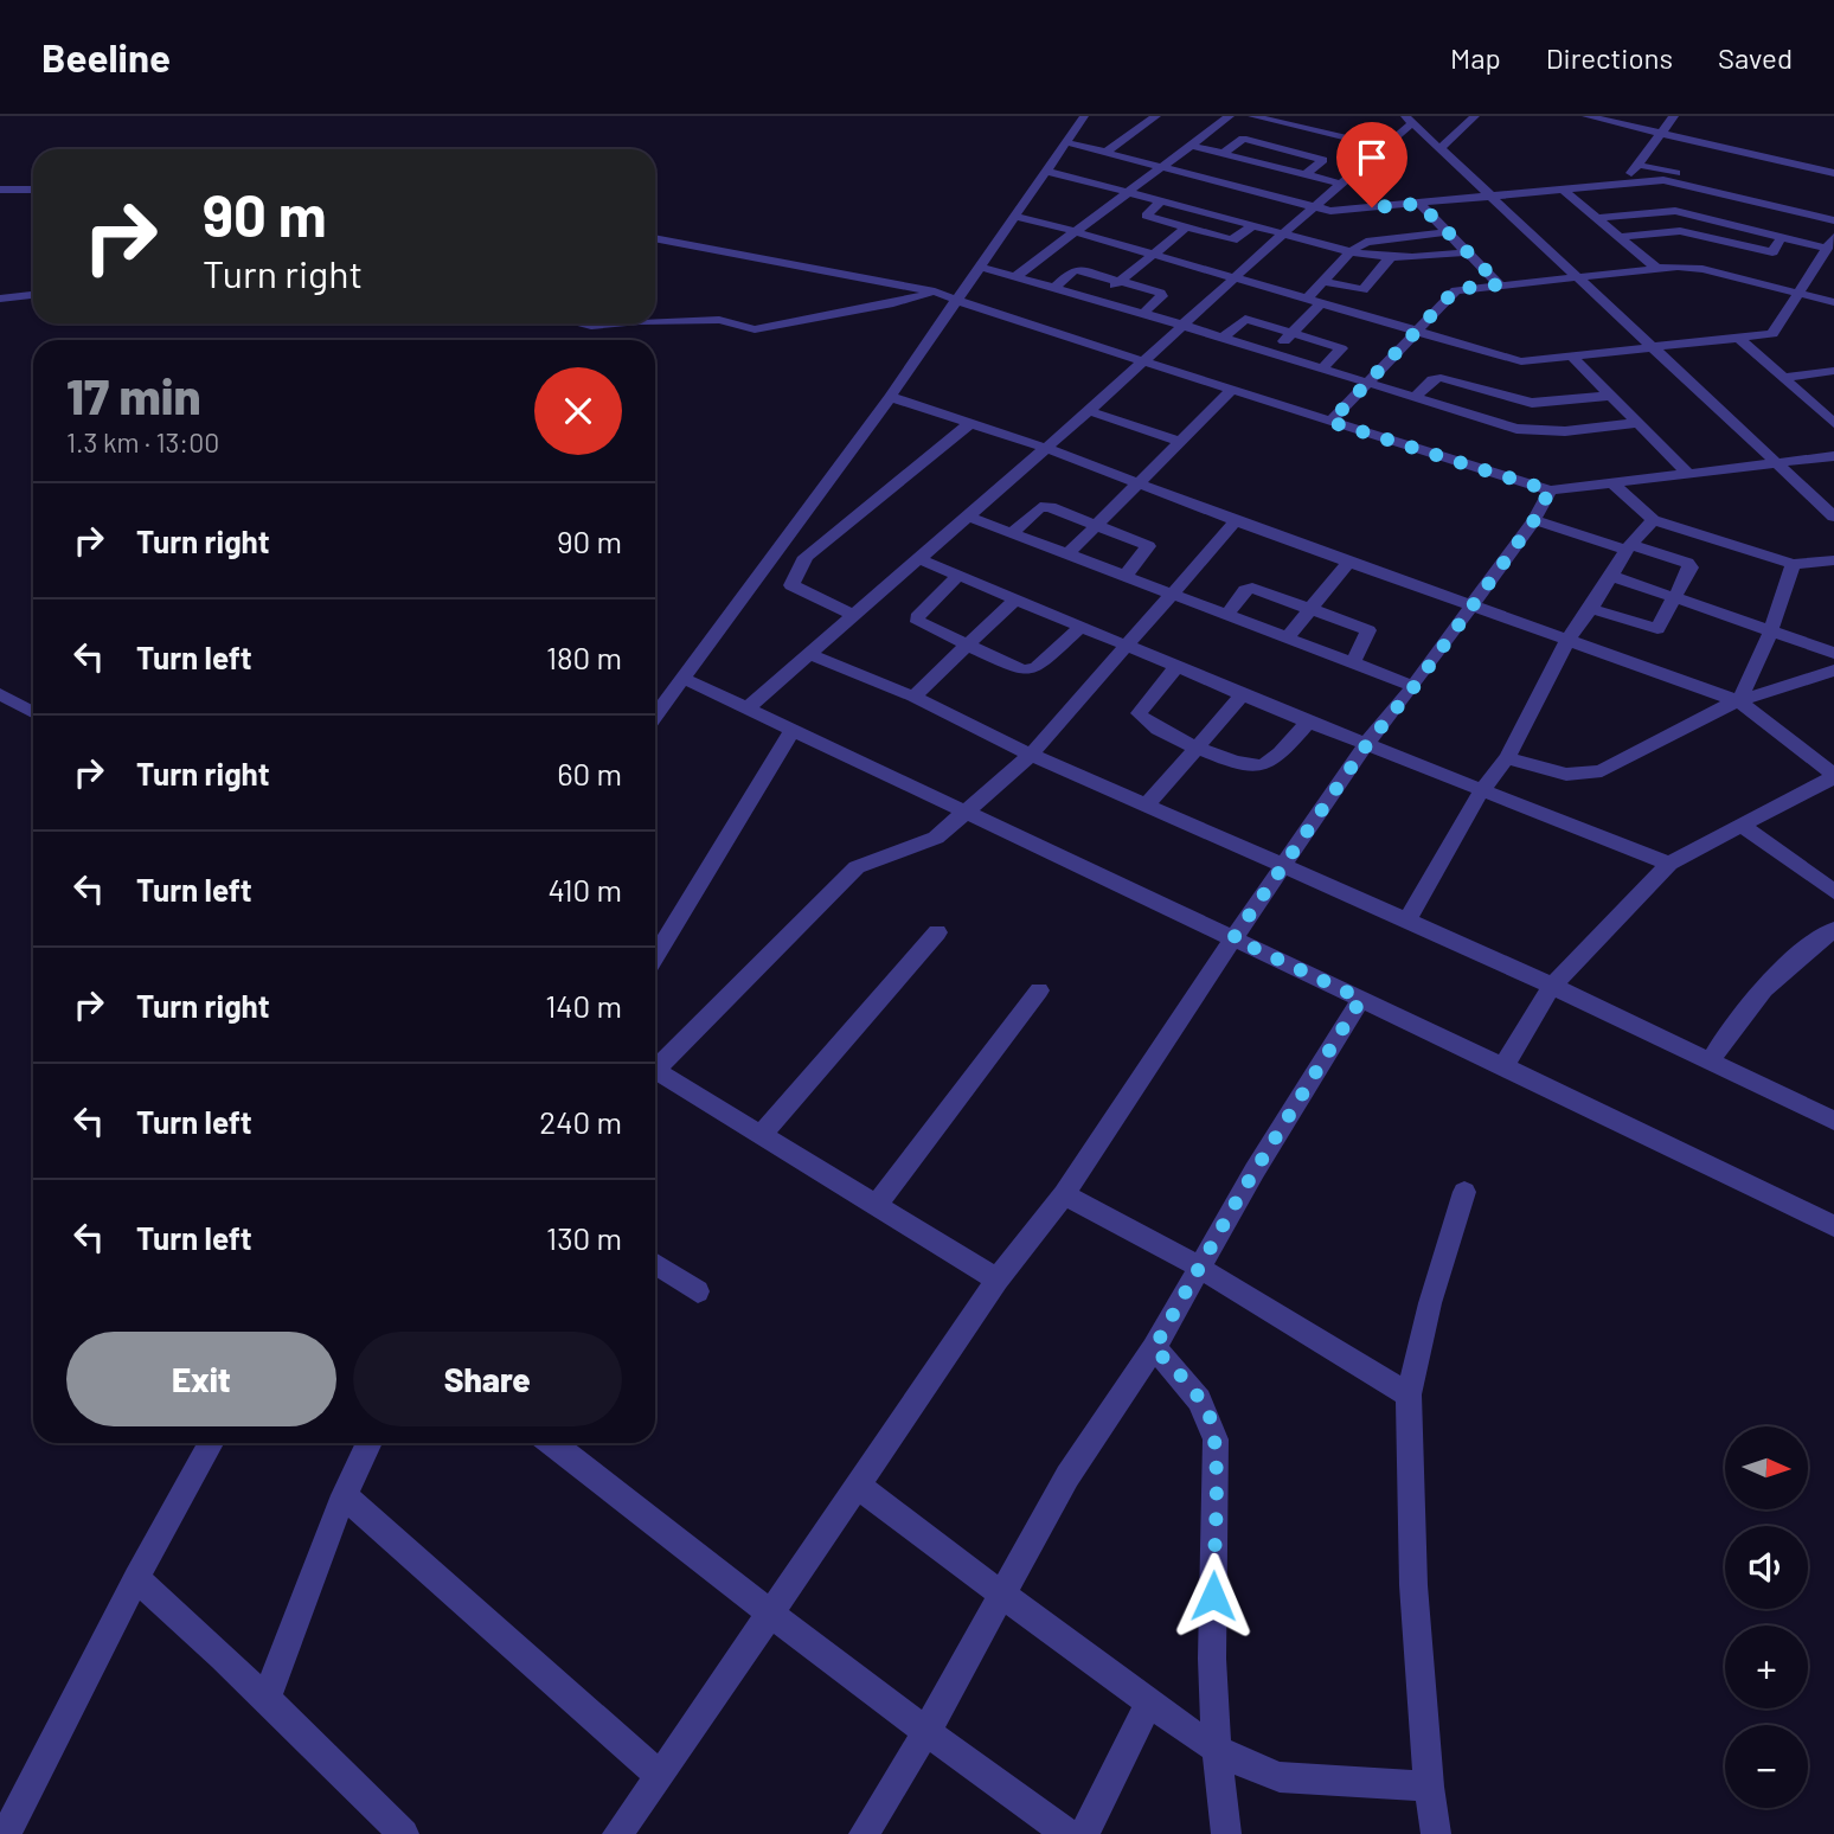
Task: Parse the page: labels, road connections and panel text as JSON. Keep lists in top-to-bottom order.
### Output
{
  "north": "right",
  "page": {
    "header": "Beeline",
    "nav": ["Map", "Directions", "Saved"],
    "turn": ["90 m", "Turn right"],
    "heading": ["17 min", "1.3 km · 13:00"],
    "list": [
      {
        "name": "Turn right",
        "value": "90 m"
      },
      {
        "name": "Turn left",
        "value": "180 m"
      },
      {
        "name": "Turn right",
        "value": "60 m"
      },
      {
        "name": "Turn left",
        "value": "410 m"
      },
      {
        "name": "Turn right",
        "value": "140 m"
      },
      {
        "name": "Turn left",
        "value": "240 m"
      },
      {
        "name": "Turn left",
        "value": "130 m"
      }
    ],
    "buttons": ["Exit", "Share"],
    "map_buttons": ["+", "−"]
  }
}
